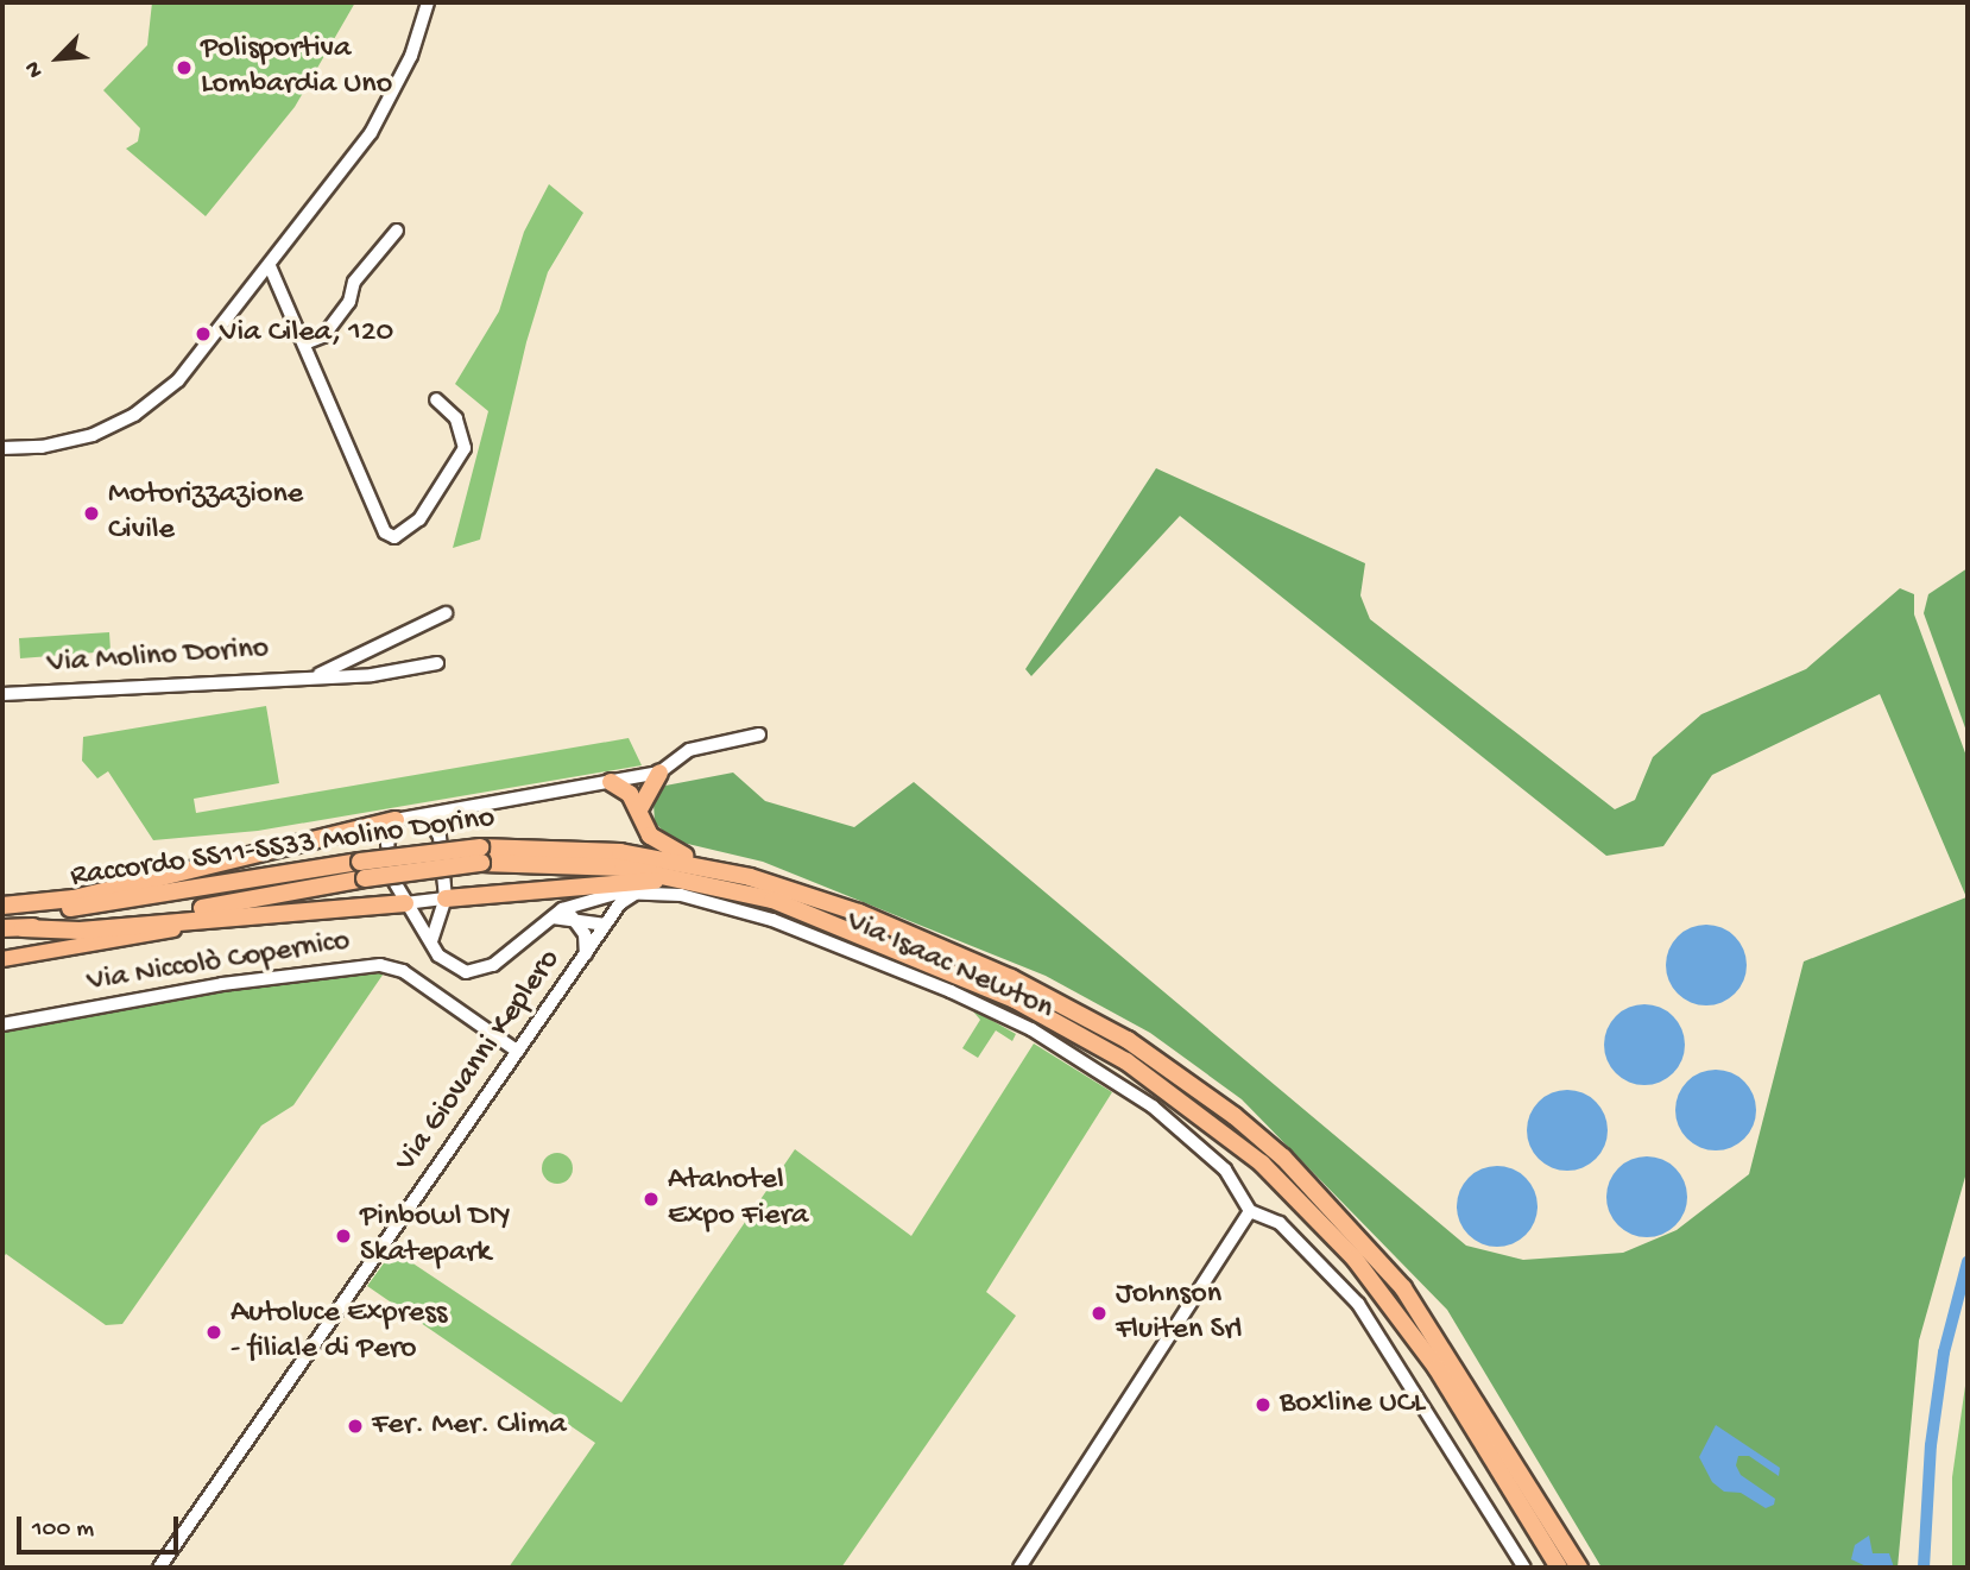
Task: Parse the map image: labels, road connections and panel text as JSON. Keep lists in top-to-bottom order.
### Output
{
  "streets": {
    "highway": ["Raccordo SS11-SS33 Molino Dorino"],
    "street": [
      "Via Molino Dorino",
      "Via Niccolò Copernico",
      "Via Isaac Newton",
      "Via Giovanni Keplero"
    ]
  },
  "crossings": [
    ["Via Niccolò Copernico", "Via Giovanni Keplero"],
    ["Via Isaac Newton", "Via Giovanni Keplero"]
  ],
  "places": [
    "Polisportiva Lombardia Uno",
    "Via Cilea, 120",
    "Motorizzazione Civile",
    "Atahotel Expo Fiera",
    "Pinbowl DIY Skatepark",
    "Johnson Fluiten Srl",
    "Autoluce Express - filiale di Pero",
    "Boxline UCL",
    "Fer. Mer. Clima"
  ],
  "scale_bar": "100 m",
  "north": "bottom left"
}
